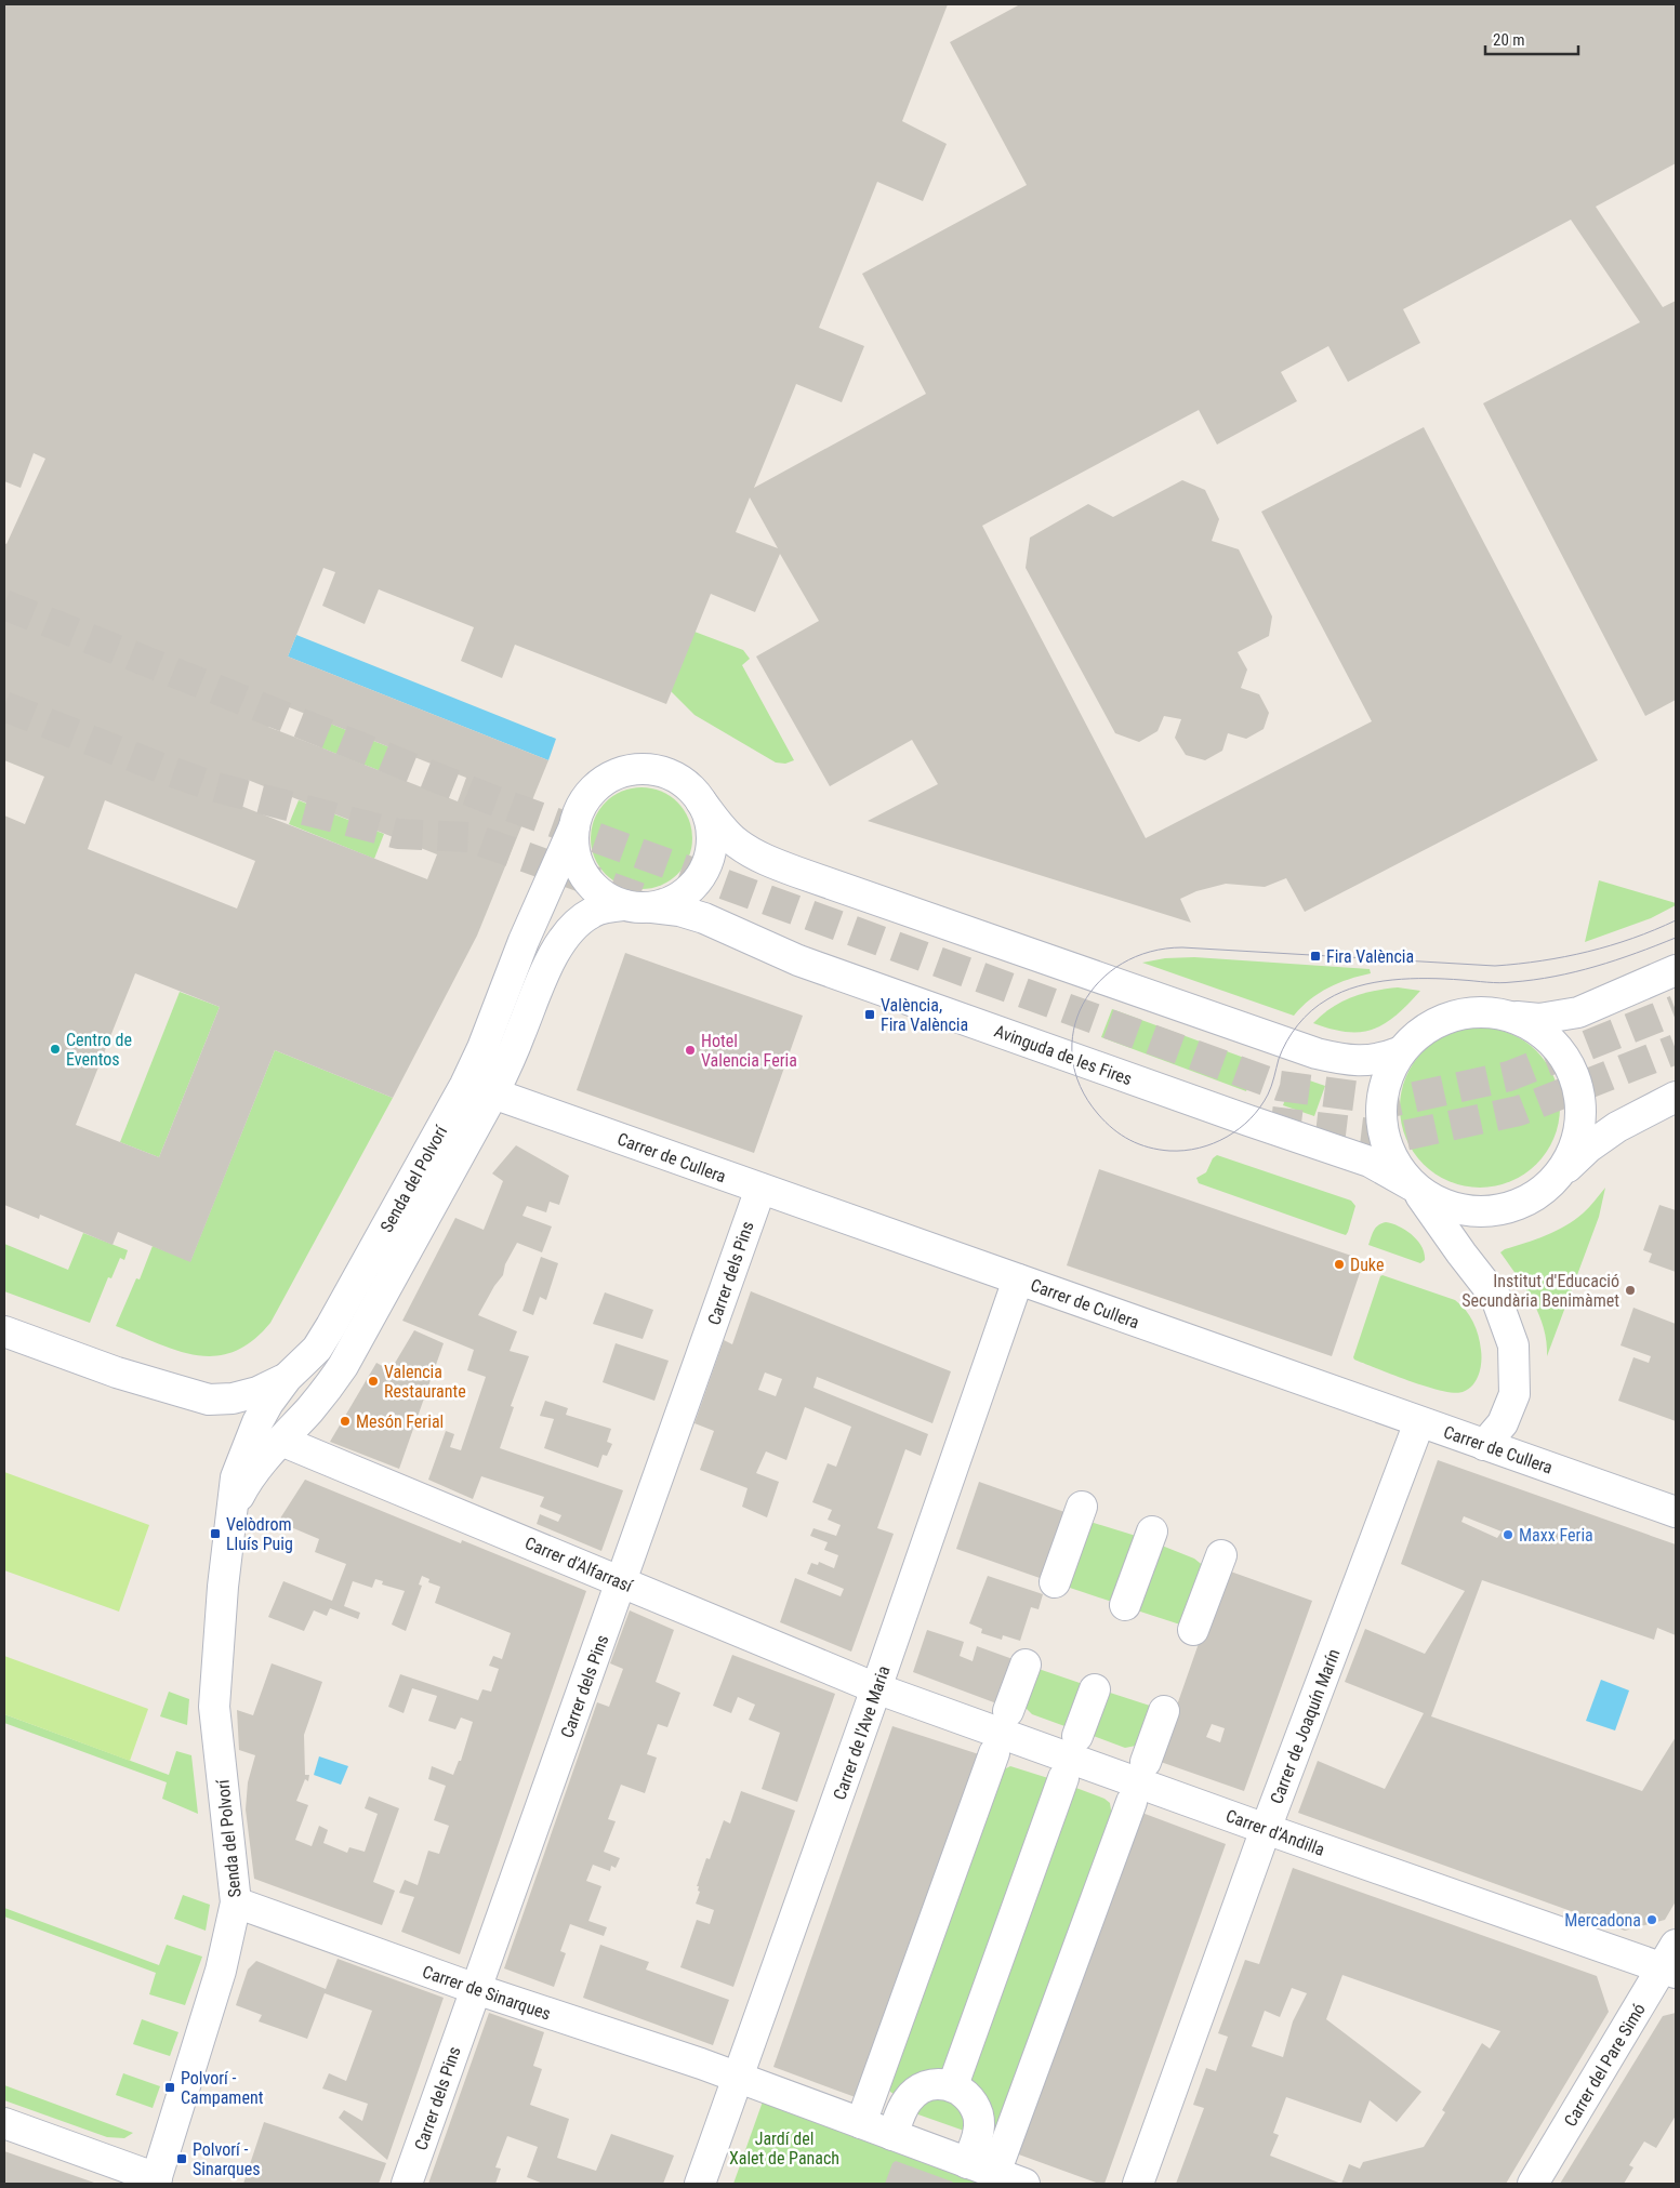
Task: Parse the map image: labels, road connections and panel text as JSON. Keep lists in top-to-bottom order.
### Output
{
  "streets": {
    "street": [
      "Avinguda de les Fires",
      "Carrer de Cullera",
      "Senda del Polvorí",
      "Carrer dels Pins",
      "Carrer d'Alfarrasí",
      "Carrer de Joaquín Marín",
      "Carrer de l'Ave Maria",
      "Carrer d'Andilla",
      "Carrer de Sinarques",
      "Carrer del Pare Simó"
    ]
  },
  "crossings": [
    ["Avinguda de les Fires", "Senda del Polvorí"],
    ["Carrer de Cullera", "Senda del Polvorí"],
    ["Carrer de Cullera", "Carrer dels Pins"],
    ["Carrer de Cullera", "Carrer de Joaquín Marín"],
    ["Carrer de Cullera", "Carrer de l'Ave Maria"],
    ["Senda del Polvorí", "Carrer d'Alfarrasí"],
    ["Senda del Polvorí", "Carrer de Sinarques"],
    ["Carrer dels Pins", "Carrer d'Alfarrasí"],
    ["Carrer dels Pins", "Carrer de Sinarques"],
    ["Carrer d'Alfarrasí", "Carrer de l'Ave Maria"],
    ["Carrer d'Alfarrasí", "Carrer d'Andilla"],
    ["Carrer de Joaquín Marín", "Carrer d'Andilla"],
    ["Carrer de l'Ave Maria", "Carrer d'Andilla"],
    ["Carrer de l'Ave Maria", "Carrer de Sinarques"],
    ["Carrer d'Andilla", "Carrer del Pare Simó"]
  ],
  "parks": ["Jardí del Xalet de Panach"],
  "places": {
    "transit": [
      "Fira València",
      "València, Fira València",
      "Velòdrom Lluís Puig",
      "Polvorí - Campament",
      "Polvorí - Sinarques"
    ],
    "other": [
      "Centro de Eventos",
      "Hotel Valencia Feria",
      "Duke",
      "Institut d'Educació Secundària Benimàmet",
      "Valencia Restaurante",
      "Mesón Ferial",
      "Maxx Feria",
      "Mercadona"
    ]
  },
  "scale_bar": "20 m"
}
